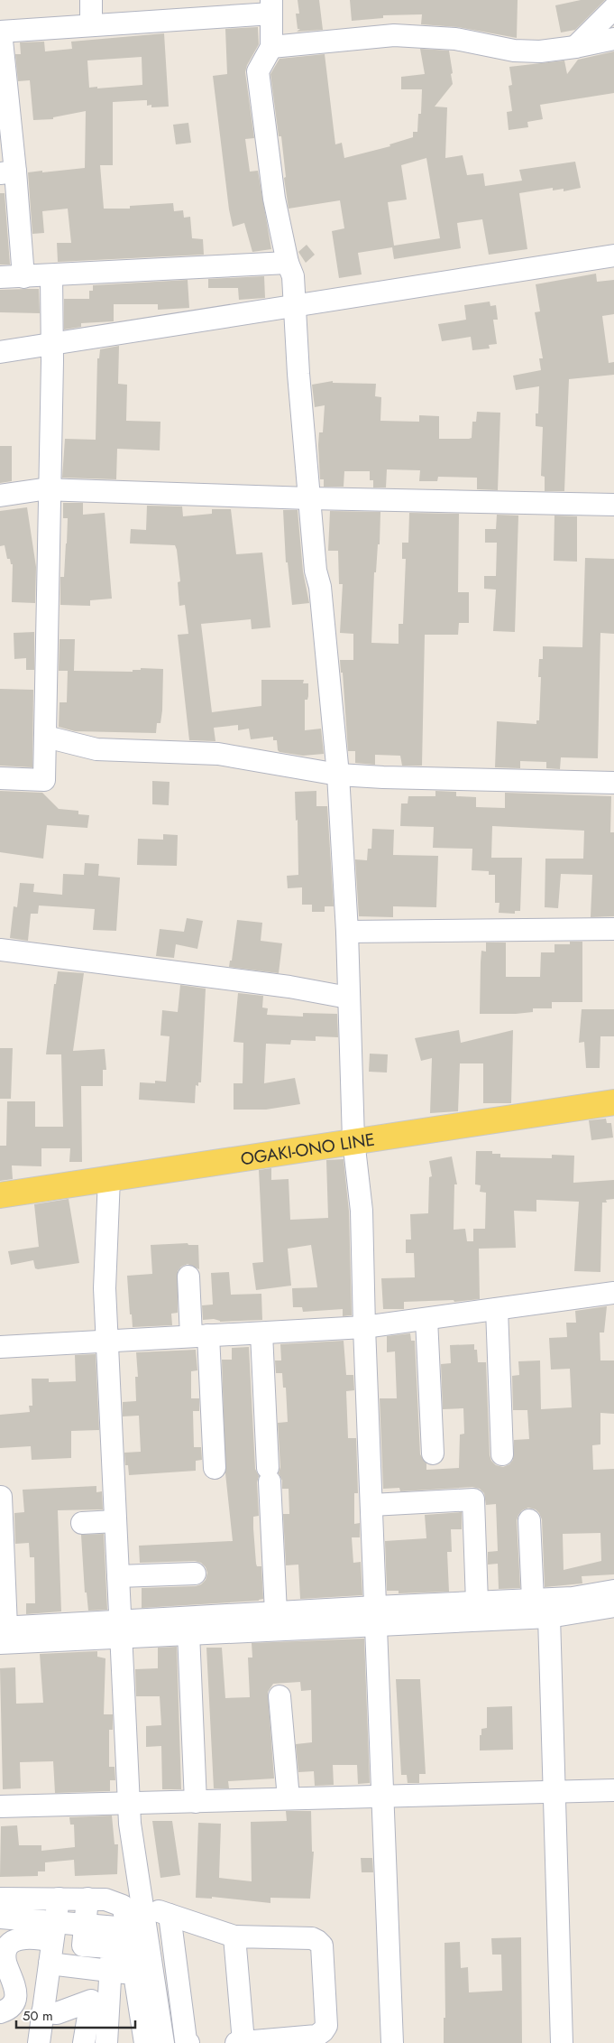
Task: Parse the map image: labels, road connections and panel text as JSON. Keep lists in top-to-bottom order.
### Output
{
  "streets": {
    "main road": ["OGAKI-ONO LINE"]
  },
  "scale_bar": "50 m"
}
